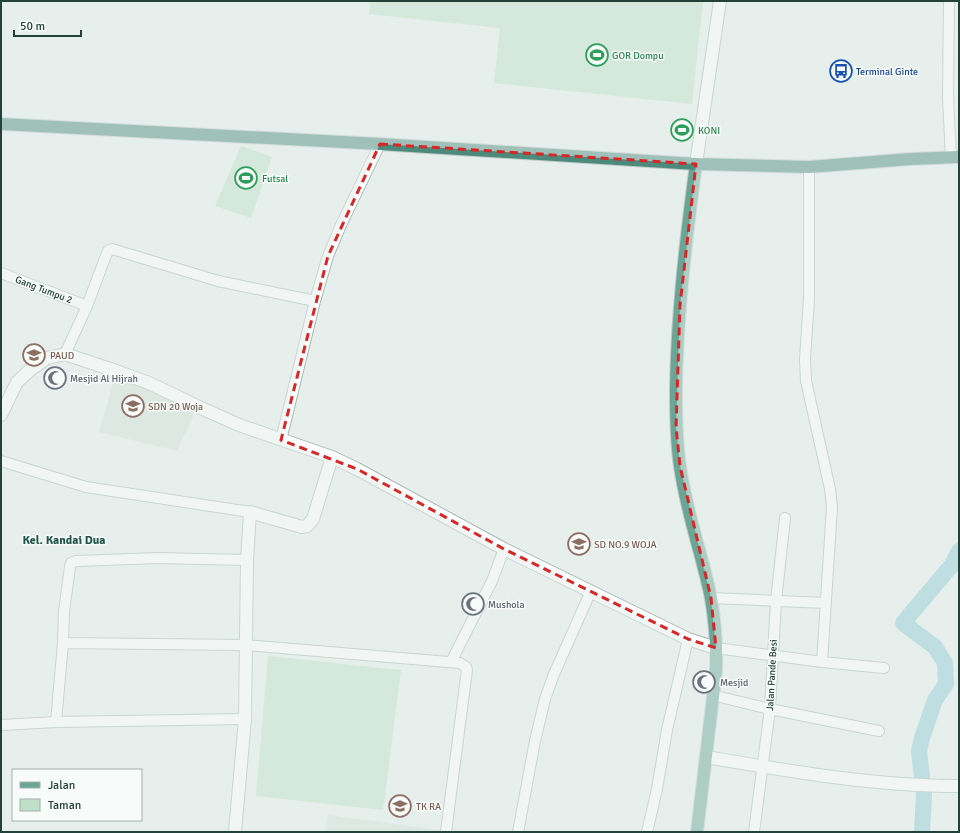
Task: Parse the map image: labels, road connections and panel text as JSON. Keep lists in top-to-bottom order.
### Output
{
  "streets": {
    "street": ["Gang Tumpu 2", "Jalan Pande Besi"]
  },
  "districts": ["Kel. Kandai Dua"],
  "places": {
    "sports": ["GOR Dompu", "KONI", "Futsal"],
    "bus stop": ["Terminal Ginte"],
    "school or university": [
      "PAUD",
      "SDN 20 Woja",
      "SD NO.9 WOJA",
      "TK RA"
    ],
    "mosque": ["Mesjid Al Hijrah", "Mushola", "Mesjid"]
  },
  "legend": ["Jalan", "Taman"],
  "scale_bar": "50 m"
}
